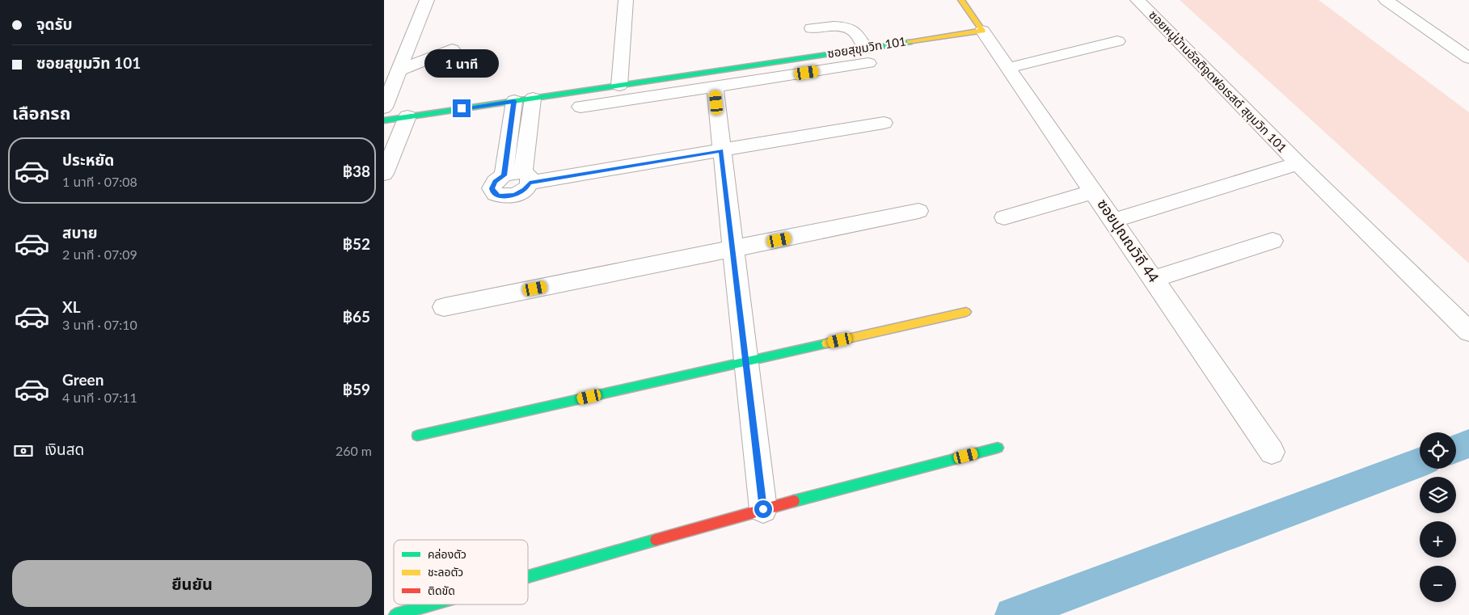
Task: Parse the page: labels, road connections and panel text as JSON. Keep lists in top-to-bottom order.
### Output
{
  "streets": {
    "street": ["ซอยสุขุมวิท 101", "ซอยหมู่บ้านอัลติจูดฟอเรสต์ สุขุมวิท 101", "ซอยปุณณวิถี 44"]
  },
  "crossings": [
    ["ซอยสุขุมวิท 101", "ซอยปุณณวิถี 44"],
    ["ซอยหมู่บ้านอัลติจูดฟอเรสต์ สุขุมวิท 101", "ซอยปุณณวิถี 44"]
  ],
  "legend": ["คล่องตัว", "ชะลอตัว", "ติดขัด"],
  "page": {
    "banner": ["จุดรับ", "ซอยสุขุมวิท 101"],
    "bubble": "1 นาที",
    "heading": "เลือกรถ",
    "list": [
      {
        "name": "ประหยัด",
        "note": "1 นาที · 07:08",
        "value": "฿38"
      },
      {
        "name": "สบาย",
        "note": "2 นาที · 07:09",
        "value": "฿52"
      },
      {
        "name": "XL",
        "note": "3 นาที · 07:10",
        "value": "฿65"
      },
      {
        "name": "Green",
        "note": "4 นาที · 07:11",
        "value": "฿59"
      }
    ],
    "pay": ["เงินสด", "260 m"],
    "map_buttons": ["+", "−"],
    "buttons": "ยืนยัน"
  }
}
